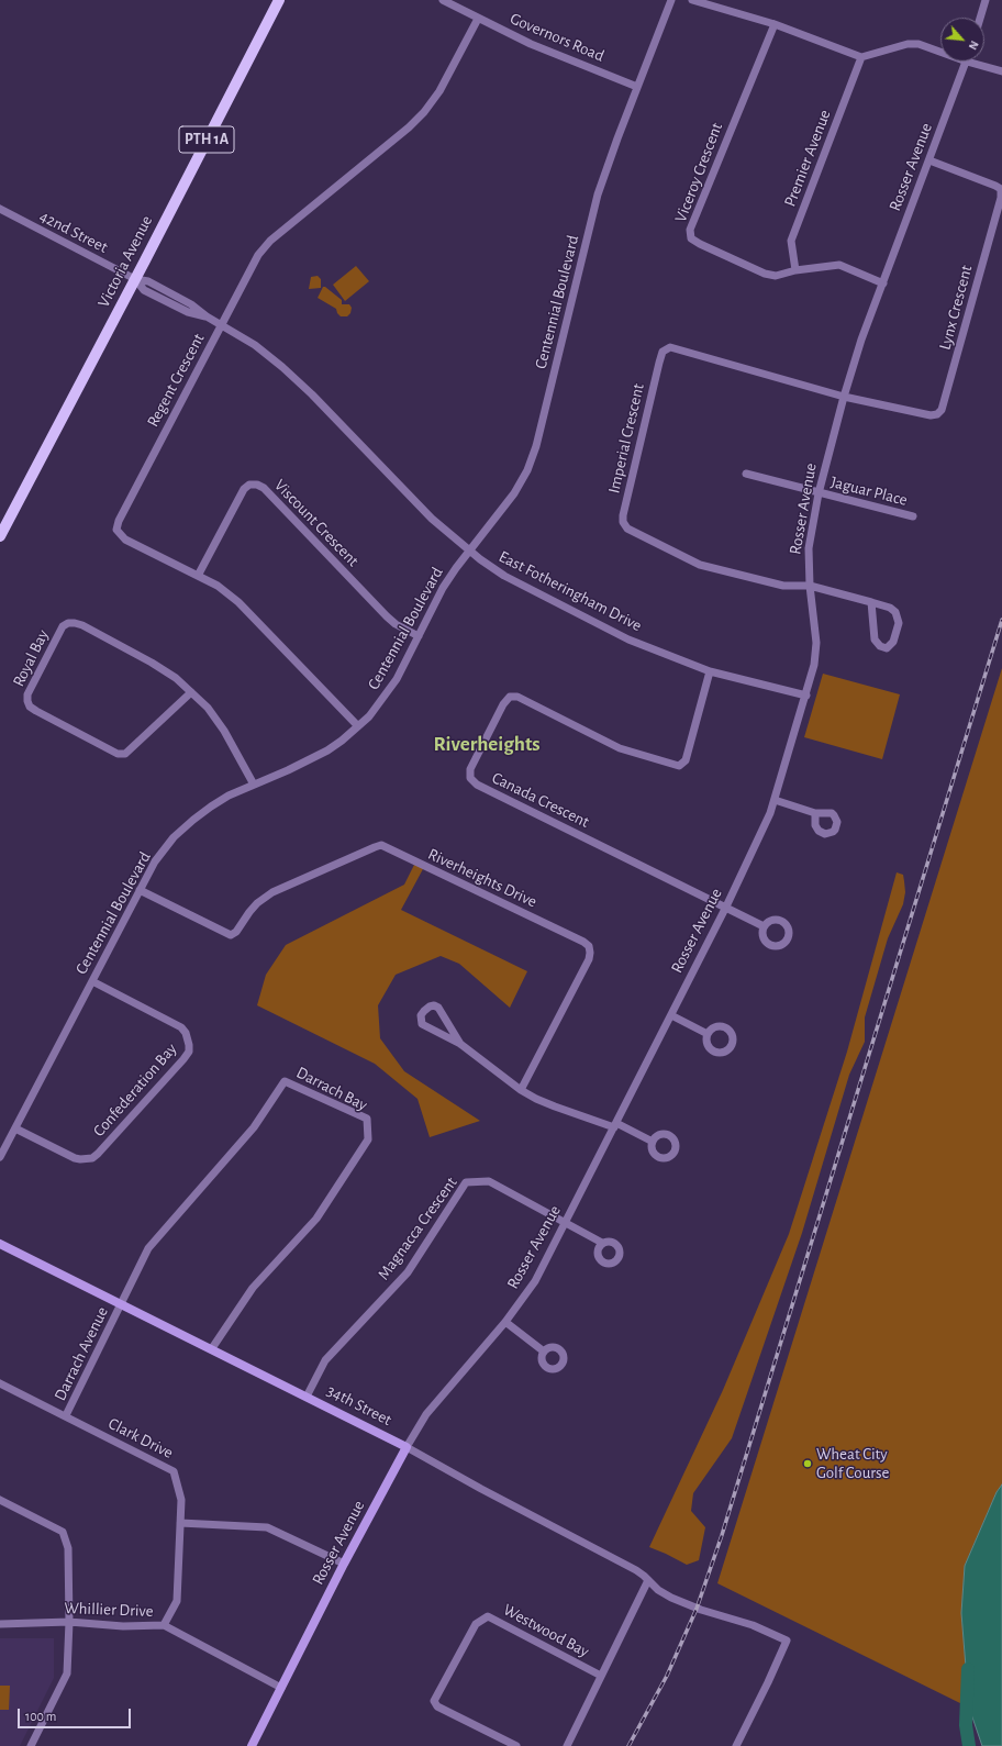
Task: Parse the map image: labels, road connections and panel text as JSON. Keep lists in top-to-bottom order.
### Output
{
  "streets": {
    "main road": ["PTH 1A", "Victoria Avenue"],
    "street": [
      "Governors Road",
      "Premier Avenue",
      "Rosser Avenue",
      "Viceroy Crescent",
      "42nd Street",
      "Centennial Boulevard",
      "Lynx Crescent",
      "Regent Crescent",
      "Imperial Crescent",
      "Jaguar Place",
      "Viscount Crescent",
      "East Fotheringham Drive",
      "Royal Bay",
      "Canada Crescent",
      "Riverheights Drive",
      "Darrach Bay",
      "Confederation Bay",
      "Magnacca Crescent",
      "Darrach Avenue",
      "34th Street",
      "Clark Drive",
      "Whillier Drive",
      "Westwood Bay"
    ]
  },
  "crossings": [
    ["Governors Road", "Centennial Boulevard"],
    ["Governors Road", "Regent Crescent"],
    ["Premier Avenue", "Viceroy Crescent"],
    ["Rosser Avenue", "Viceroy Crescent"],
    ["Rosser Avenue", "Lynx Crescent"],
    ["Rosser Avenue", "Imperial Crescent"],
    ["Rosser Avenue", "Jaguar Place"],
    ["Rosser Avenue", "East Fotheringham Drive"],
    ["Rosser Avenue", "Canada Crescent"],
    ["Rosser Avenue", "Magnacca Crescent"],
    ["Rosser Avenue", "34th Street"],
    ["Rosser Avenue", "Whillier Drive"],
    ["42nd Street", "Victoria Avenue"],
    ["42nd Street", "East Fotheringham Drive"],
    ["Victoria Avenue", "East Fotheringham Drive"],
    ["Centennial Boulevard", "Regent Crescent"],
    ["Centennial Boulevard", "Viscount Crescent"],
    ["Centennial Boulevard", "East Fotheringham Drive"],
    ["Centennial Boulevard", "Royal Bay"],
    ["Centennial Boulevard", "Riverheights Drive"],
    ["Centennial Boulevard", "Confederation Bay"],
    ["Lynx Crescent", "Imperial Crescent"],
    ["Regent Crescent", "Viscount Crescent"],
    ["Regent Crescent", "East Fotheringham Drive"],
    ["East Fotheringham Drive", "Canada Crescent"],
    ["Darrach Bay", "Darrach Avenue"],
    ["Darrach Bay", "34th Street"],
    ["Magnacca Crescent", "34th Street"],
    ["Darrach Avenue", "34th Street"],
    ["Darrach Avenue", "Clark Drive"],
    ["Clark Drive", "Whillier Drive"]
  ],
  "districts": ["Riverheights"],
  "places": ["Wheat City Golf Course"],
  "scale_bar": "100 m",
  "north": "bottom right"
}
